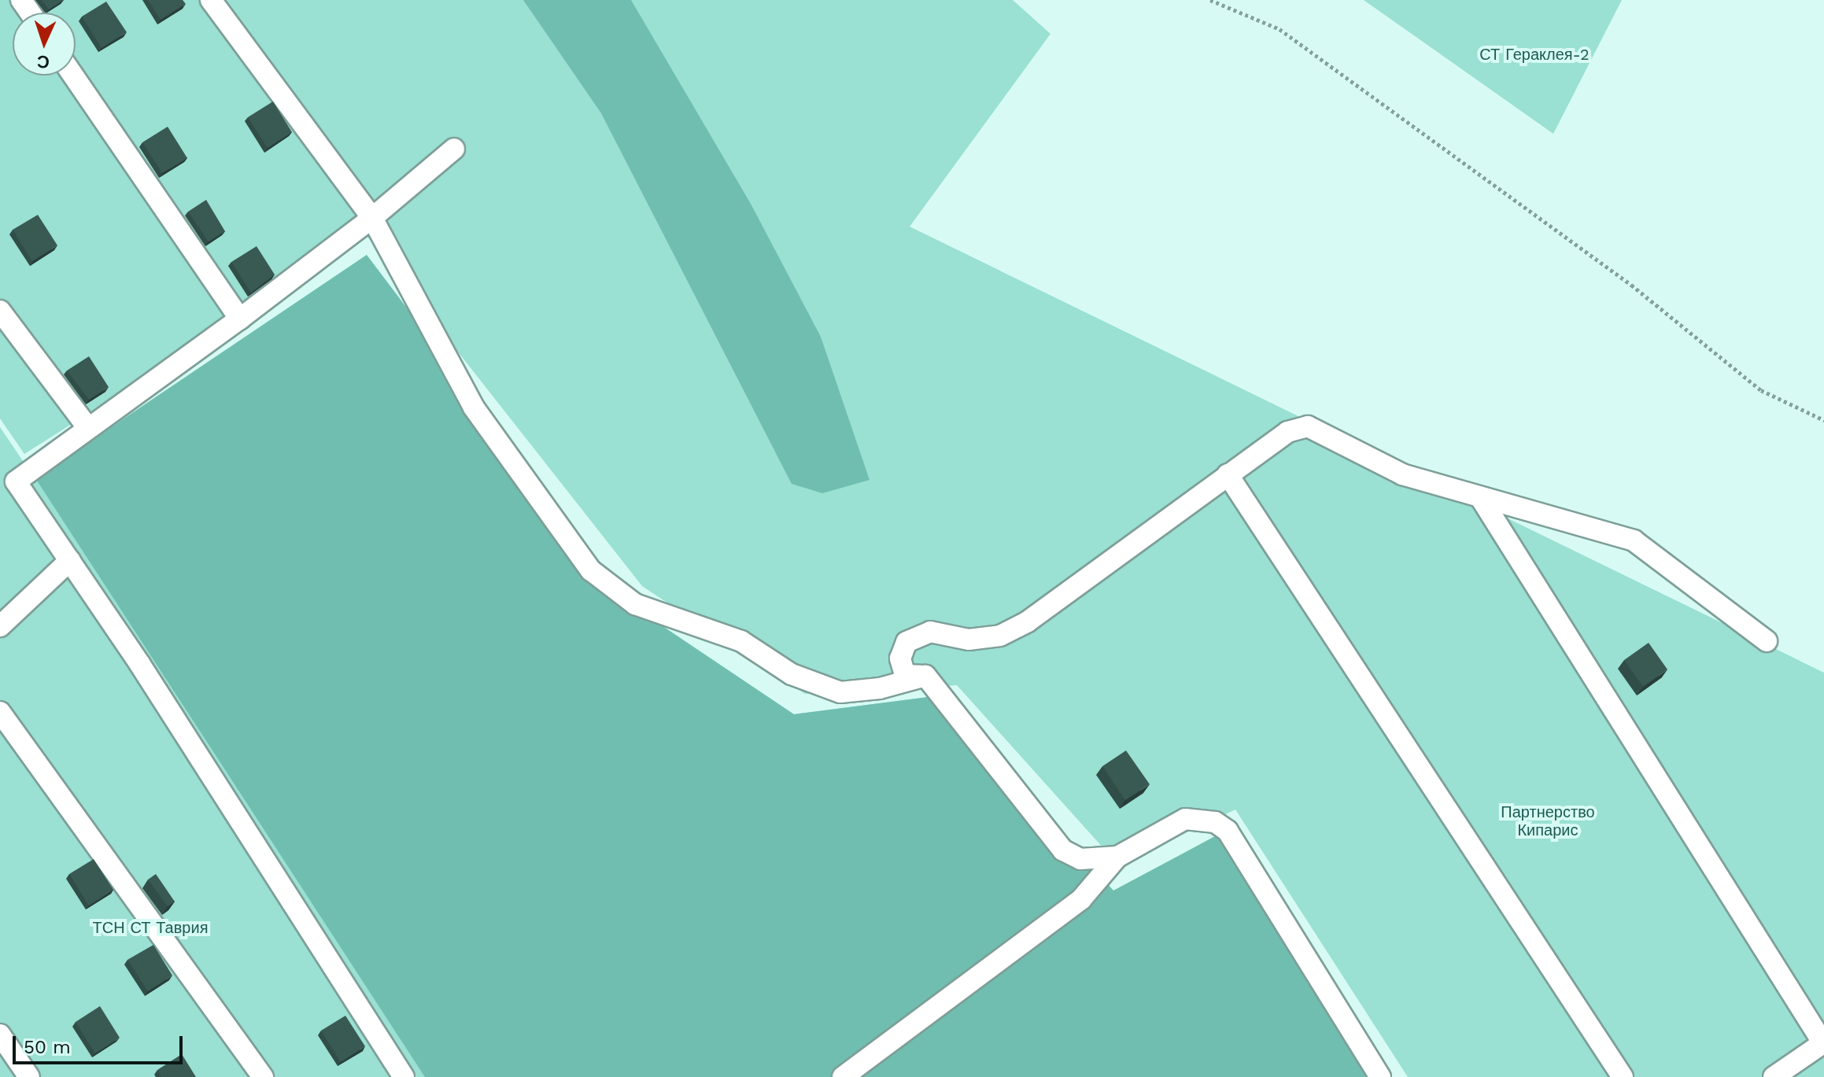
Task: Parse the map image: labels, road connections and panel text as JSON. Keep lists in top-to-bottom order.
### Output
{
  "parks": ["СТ Гераклея-2", "Партнерство Кипарис", "ТСН СТ Таврия"],
  "scale_bar": "50 m",
  "north": "bottom"
}
